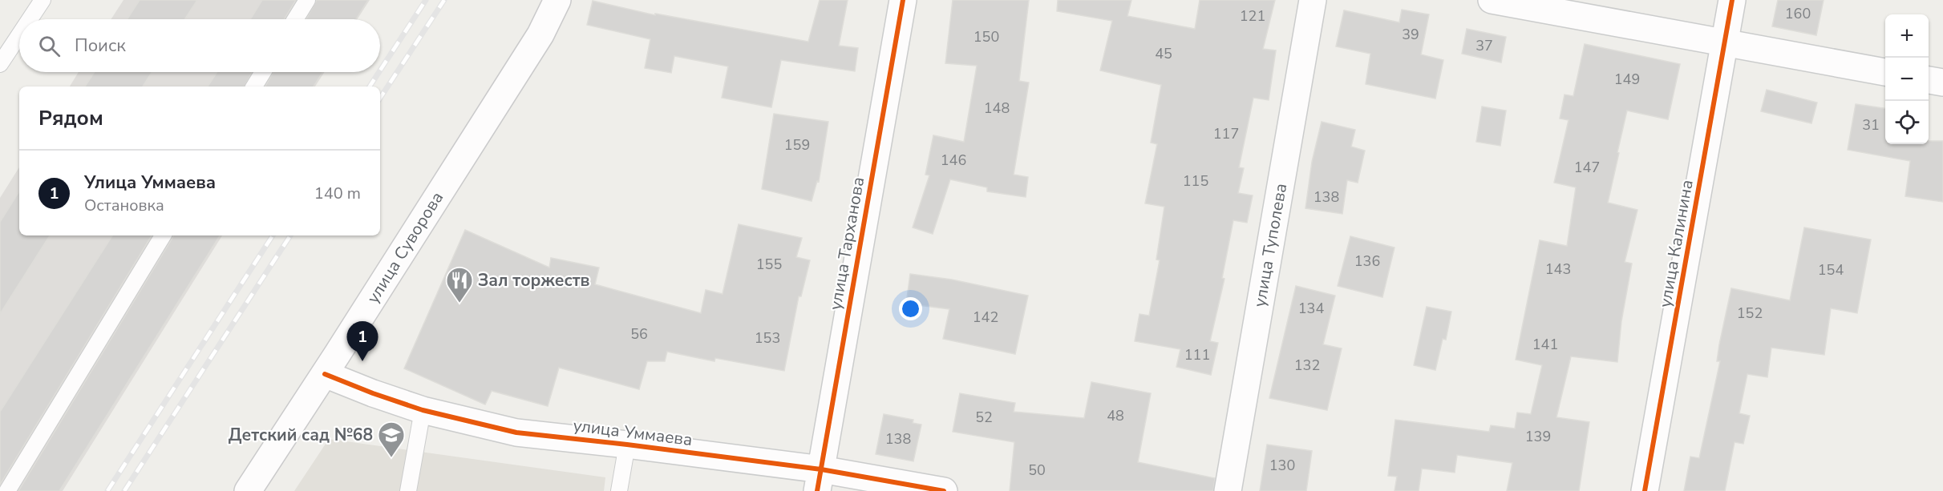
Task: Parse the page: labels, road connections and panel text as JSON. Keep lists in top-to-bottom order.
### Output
{
  "streets": {
    "street": [
      "улица Тарханова",
      "улица Калинина",
      "улица Туполева",
      "улица Суворова",
      "улица Уммаева"
    ]
  },
  "crossings": [
    ["улица Тарханова", "улица Уммаева"],
    ["улица Суворова", "улица Уммаева"]
  ],
  "places": {
    "restaurant": ["Зал торжеств"],
    "school or university": ["Детский сад №68"]
  },
  "house_numbers": [
    "160",
    "121",
    "39",
    "150",
    "37",
    "45",
    "149",
    "148",
    "31",
    "117",
    "159",
    "146",
    "147",
    "115",
    "138",
    "136",
    "155",
    "143",
    "154",
    "134",
    "152",
    "142",
    "56",
    "153",
    "141",
    "111",
    "132",
    "48",
    "52",
    "139",
    "138",
    "130",
    "50"
  ],
  "page": {
    "map_buttons": ["+", "−"],
    "search": "Поиск",
    "heading": "Рядом",
    "list": [
      {
        "mark": "1",
        "name": "Улица Уммаева",
        "note": "Остановка",
        "value": "140 m"
      }
    ],
    "pins": "1"
  }
}
